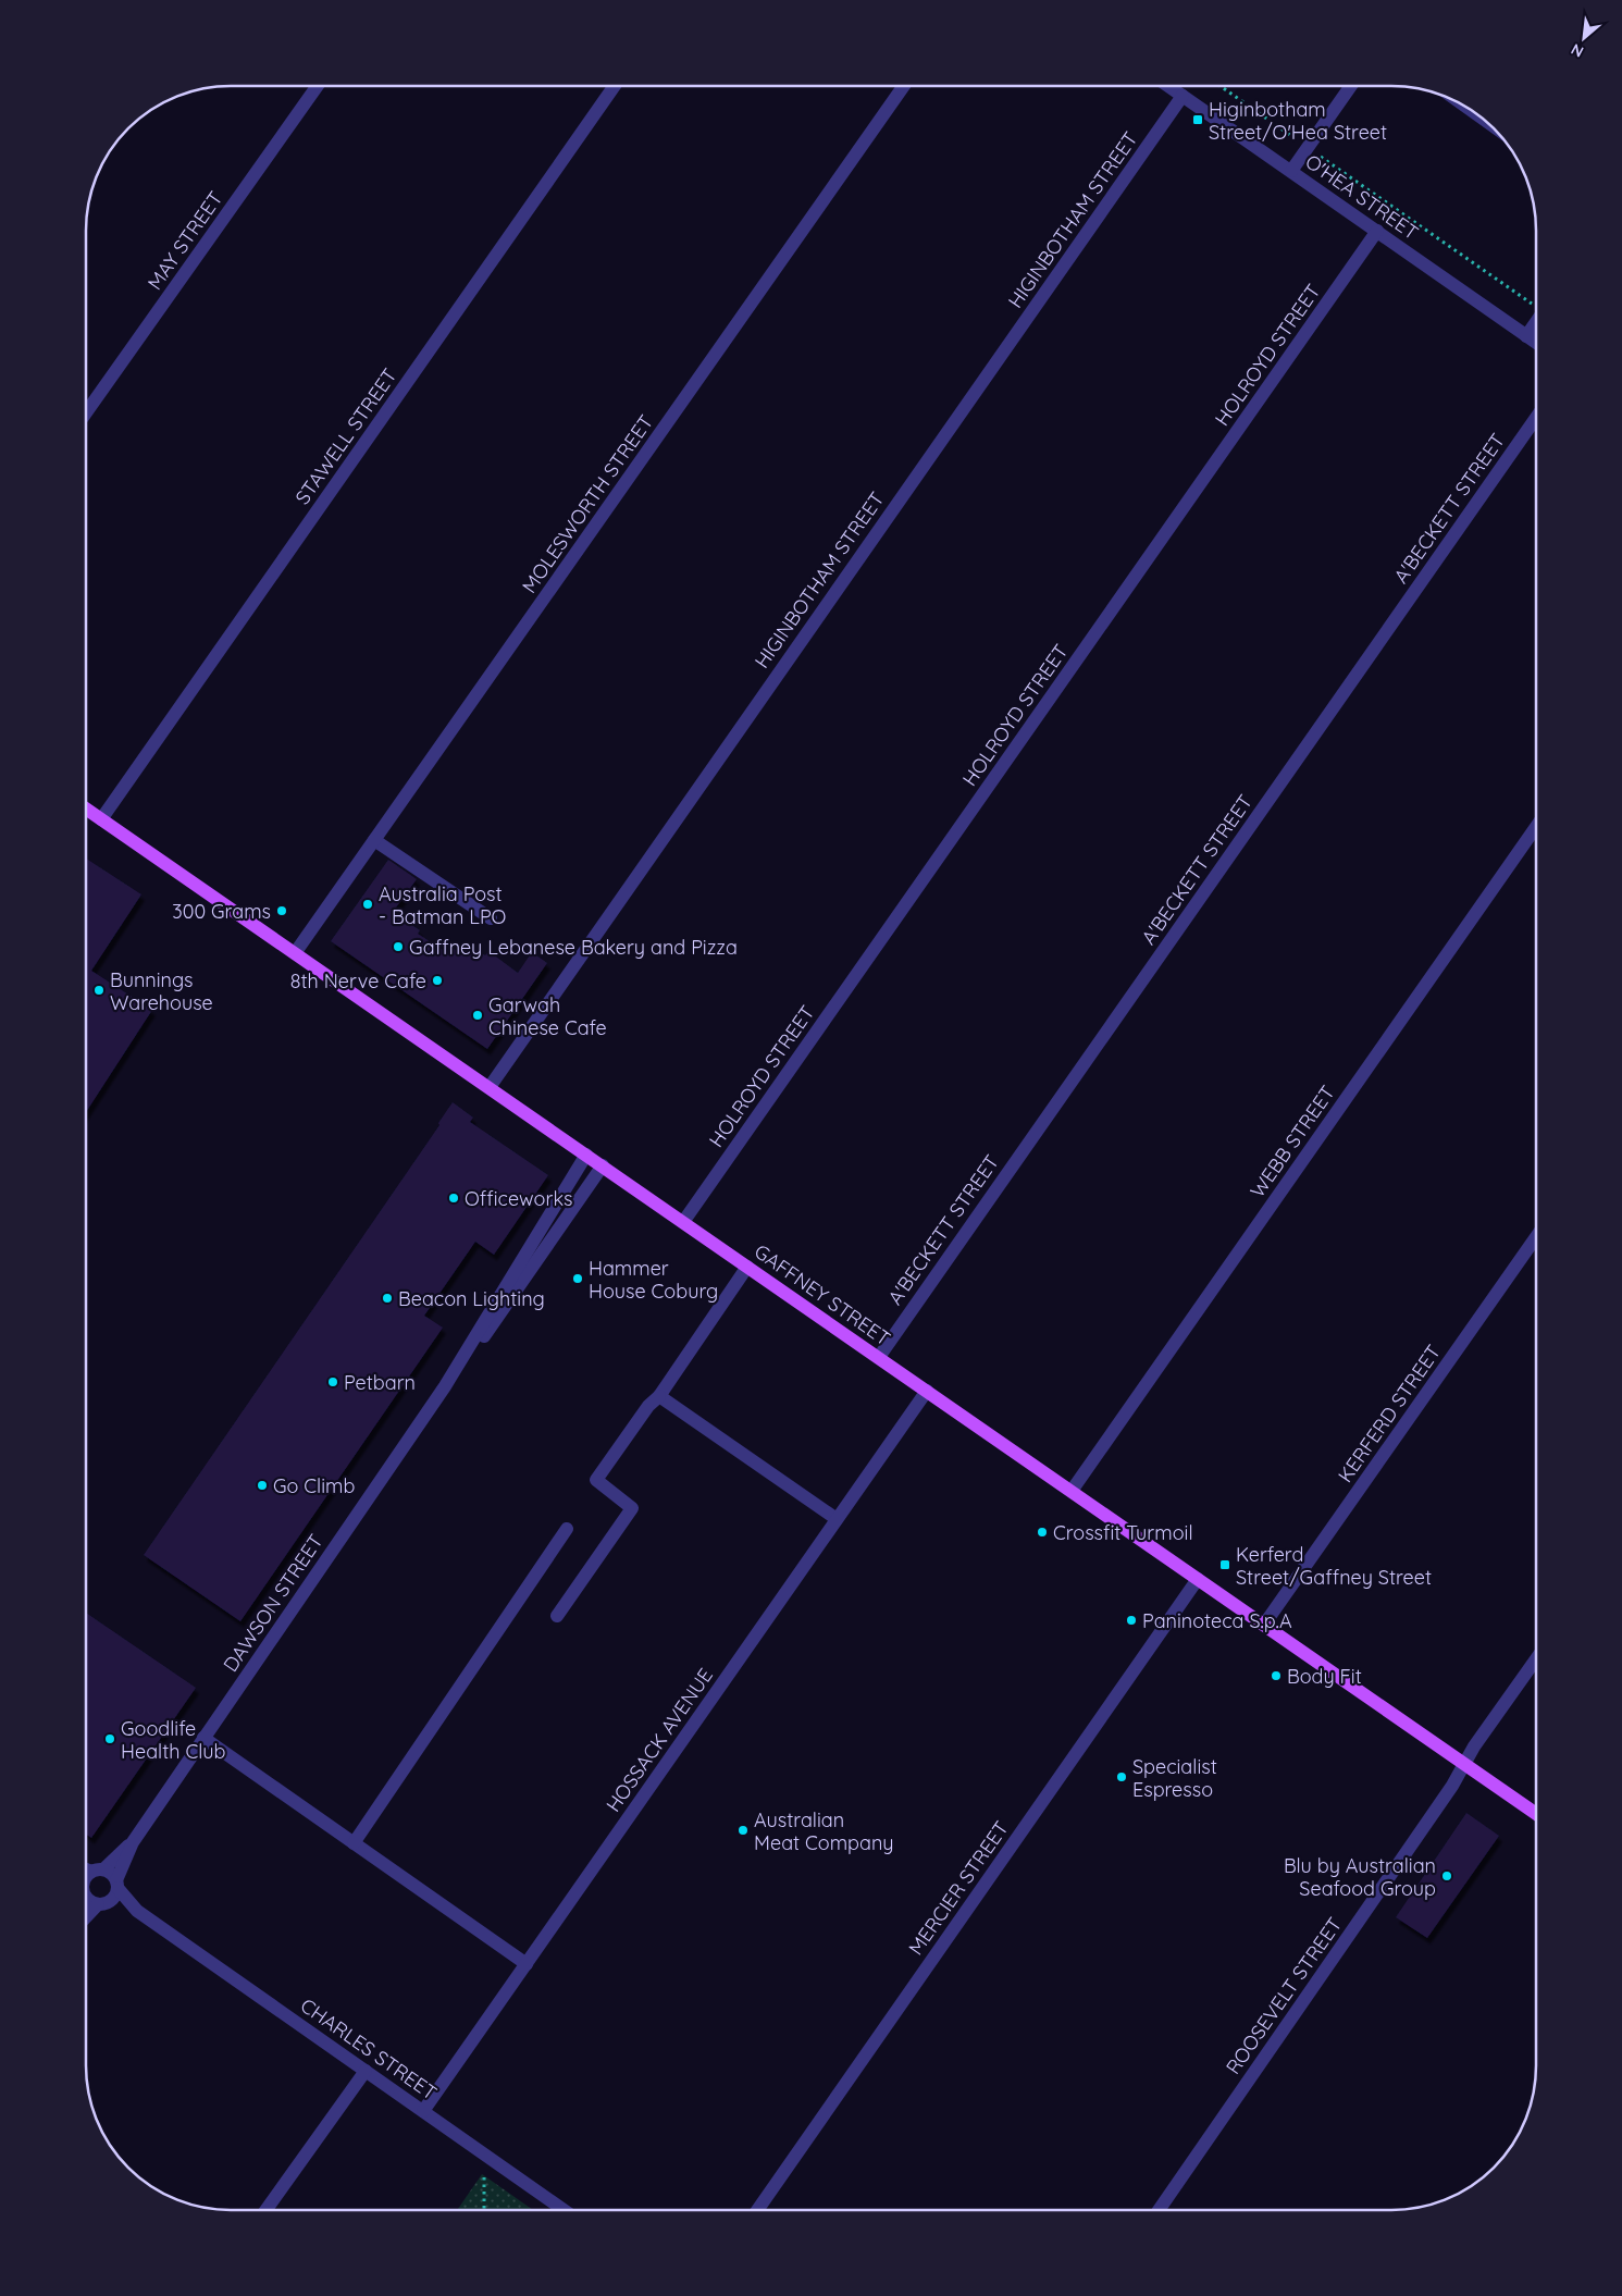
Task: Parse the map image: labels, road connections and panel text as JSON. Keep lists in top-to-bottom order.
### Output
{
  "streets": {
    "main road": ["GAFFNEY STREET"],
    "street": [
      "O'HEA STREET",
      "HIGINBOTHAM STREET",
      "MAY STREET",
      "HOLROYD STREET",
      "STAWELL STREET",
      "MOLESWORTH STREET",
      "A'BECKETT STREET",
      "WEBB STREET",
      "KERFERD STREET",
      "DAWSON STREET",
      "HOSSACK AVENUE",
      "MERCIER STREET",
      "ROOSEVELT STREET",
      "CHARLES STREET"
    ]
  },
  "crossings": [
    ["O'HEA STREET", "HIGINBOTHAM STREET"],
    ["O'HEA STREET", "HOLROYD STREET"],
    ["HIGINBOTHAM STREET", "GAFFNEY STREET"],
    ["HOLROYD STREET", "GAFFNEY STREET"],
    ["STAWELL STREET", "GAFFNEY STREET"],
    ["MOLESWORTH STREET", "GAFFNEY STREET"],
    ["A'BECKETT STREET", "GAFFNEY STREET"],
    ["WEBB STREET", "GAFFNEY STREET"],
    ["GAFFNEY STREET", "KERFERD STREET"],
    ["GAFFNEY STREET", "DAWSON STREET"],
    ["GAFFNEY STREET", "HOSSACK AVENUE"],
    ["GAFFNEY STREET", "MERCIER STREET"],
    ["GAFFNEY STREET", "ROOSEVELT STREET"],
    ["DAWSON STREET", "CHARLES STREET"],
    ["HOSSACK AVENUE", "CHARLES STREET"]
  ],
  "places": {
    "transit": ["Higinbotham Street/O'Hea Street", "Kerferd Street/Gaffney Street"],
    "other": [
      "Australia Post - Batman LPO",
      "300 Grams",
      "Gaffney Lebanese Bakery and Pizza",
      "8th Nerve Cafe",
      "Bunnings Warehouse",
      "Garwah Chinese Cafe",
      "Officeworks",
      "Hammer House Coburg",
      "Beacon Lighting",
      "Petbarn",
      "Go Climb",
      "Crossfit Turmoil",
      "Paninoteca S.p.A",
      "Body Fit",
      "Goodlife Health Club",
      "Specialist Espresso",
      "Australian Meat Company",
      "Blu by Australian Seafood Group"
    ]
  },
  "north": "bottom left"
}
